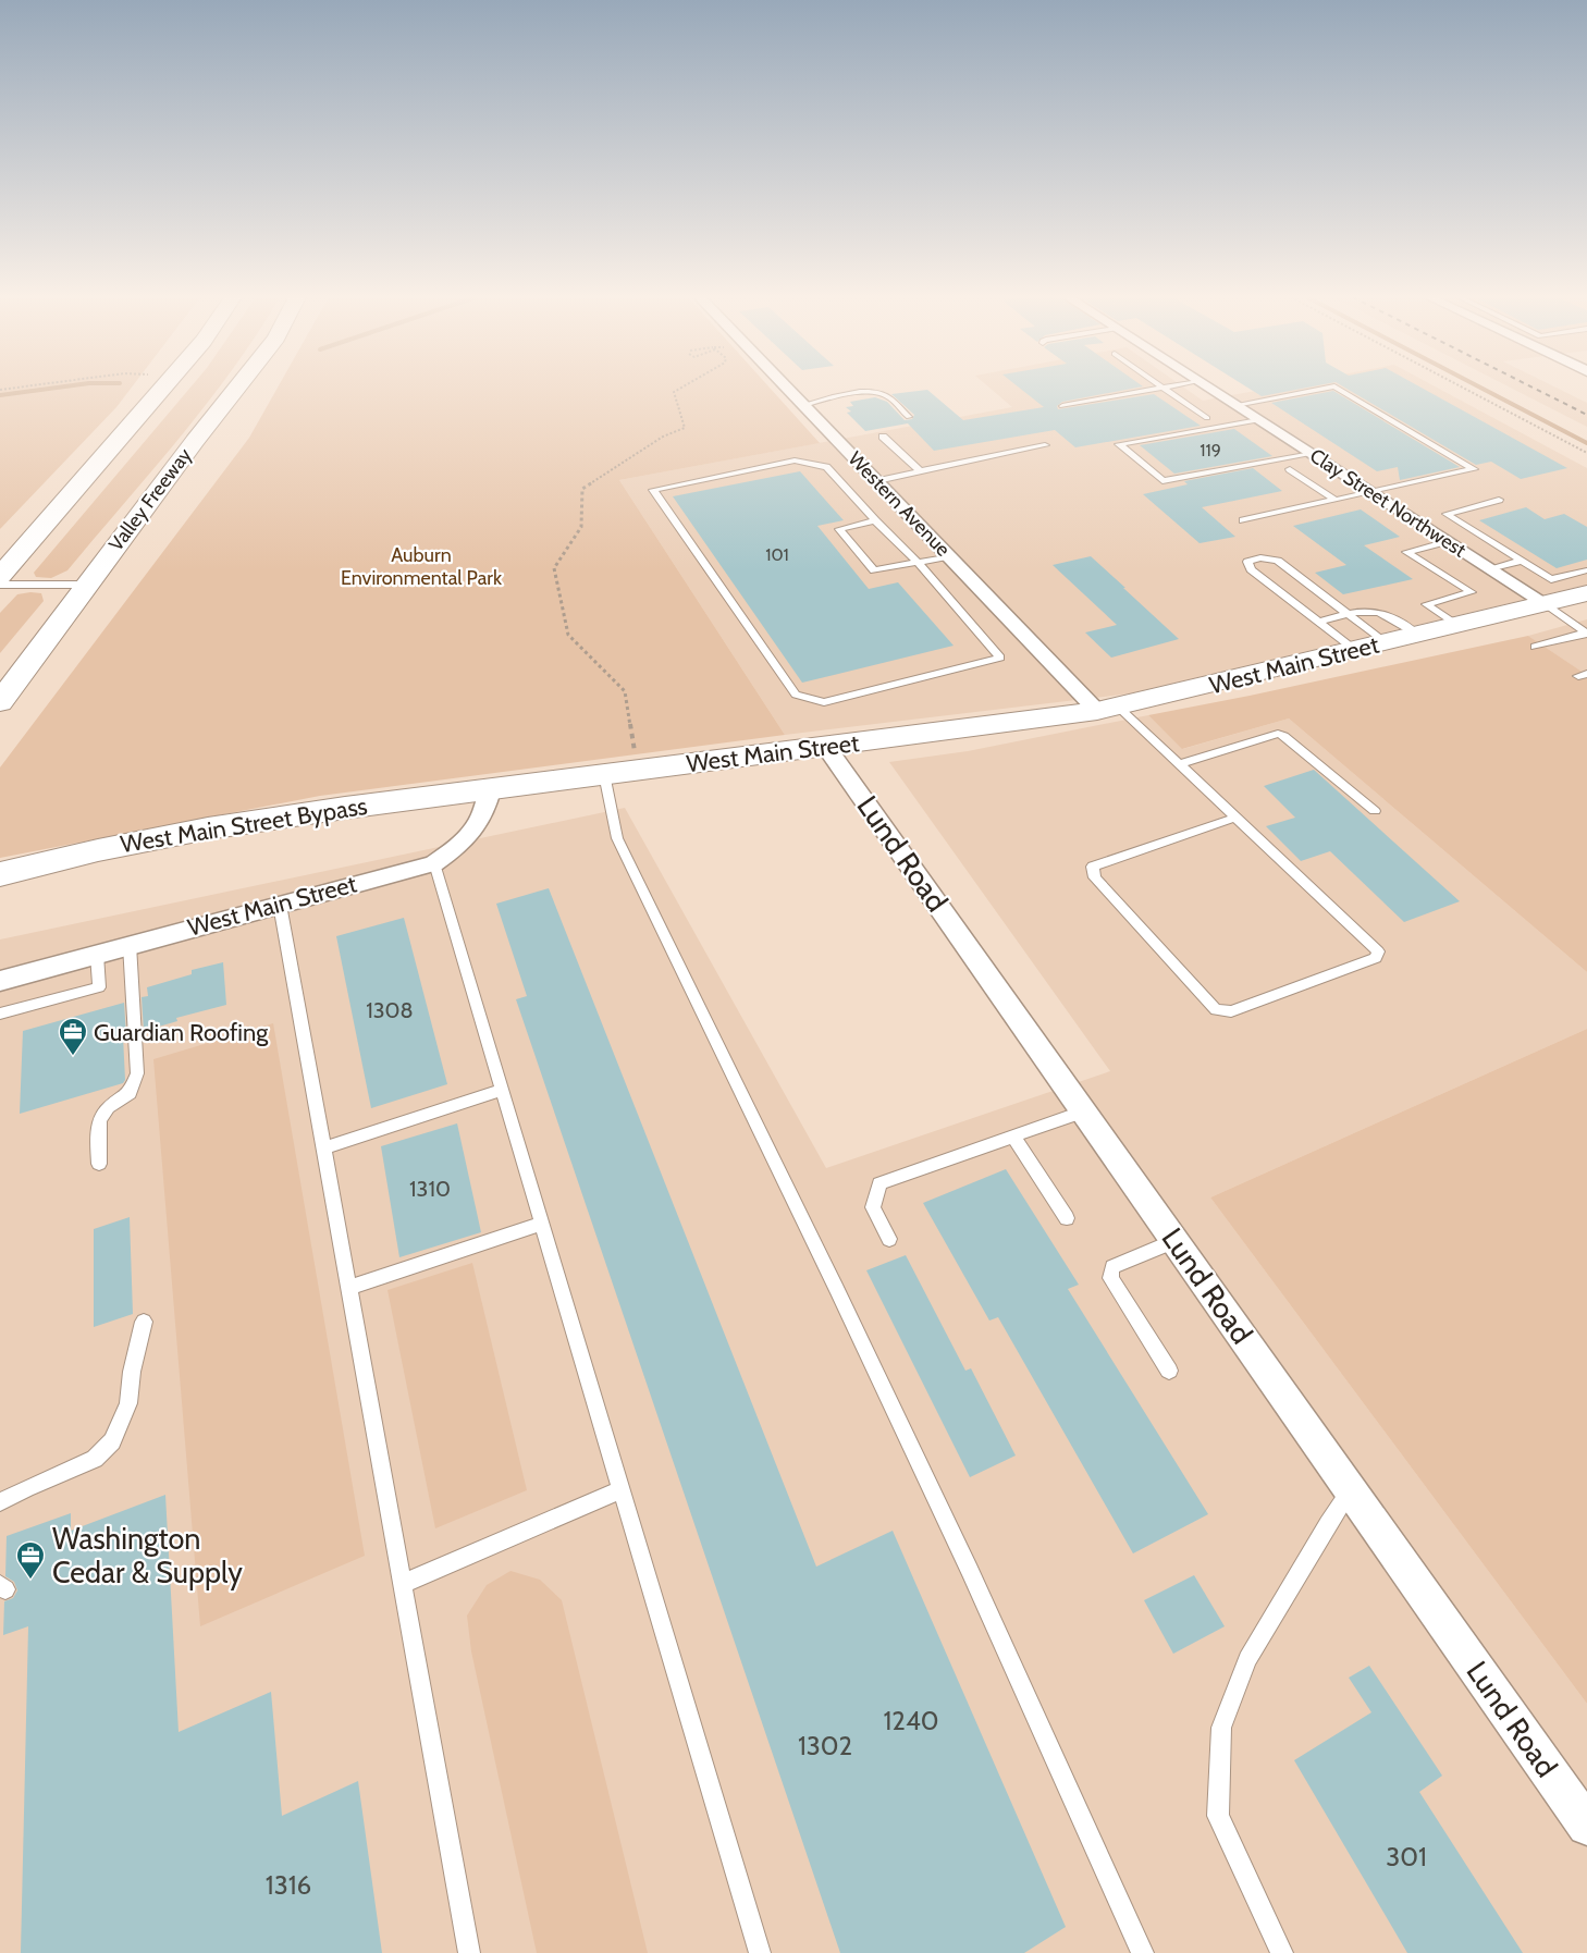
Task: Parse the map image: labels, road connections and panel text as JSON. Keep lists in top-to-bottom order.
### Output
{
  "streets": {
    "main road": ["Valley Freeway", "West Main Street", "West Main Street Bypass"],
    "street": ["Clay Street Northwest", "Western Avenue", "Lund Road"]
  },
  "crossings": [
    ["Clay Street Northwest", "West Main Street"],
    ["Western Avenue", "West Main Street"],
    ["West Main Street", "West Main Street Bypass"],
    ["West Main Street", "Lund Road"]
  ],
  "parks": ["Auburn Environmental Park"],
  "places": {
    "office": ["Guardian Roofing", "Washington Cedar & Supply"]
  },
  "house_numbers": [
    "119",
    "101",
    "1308",
    "1310",
    "1240",
    "1302",
    "301",
    "1316"
  ]
}
